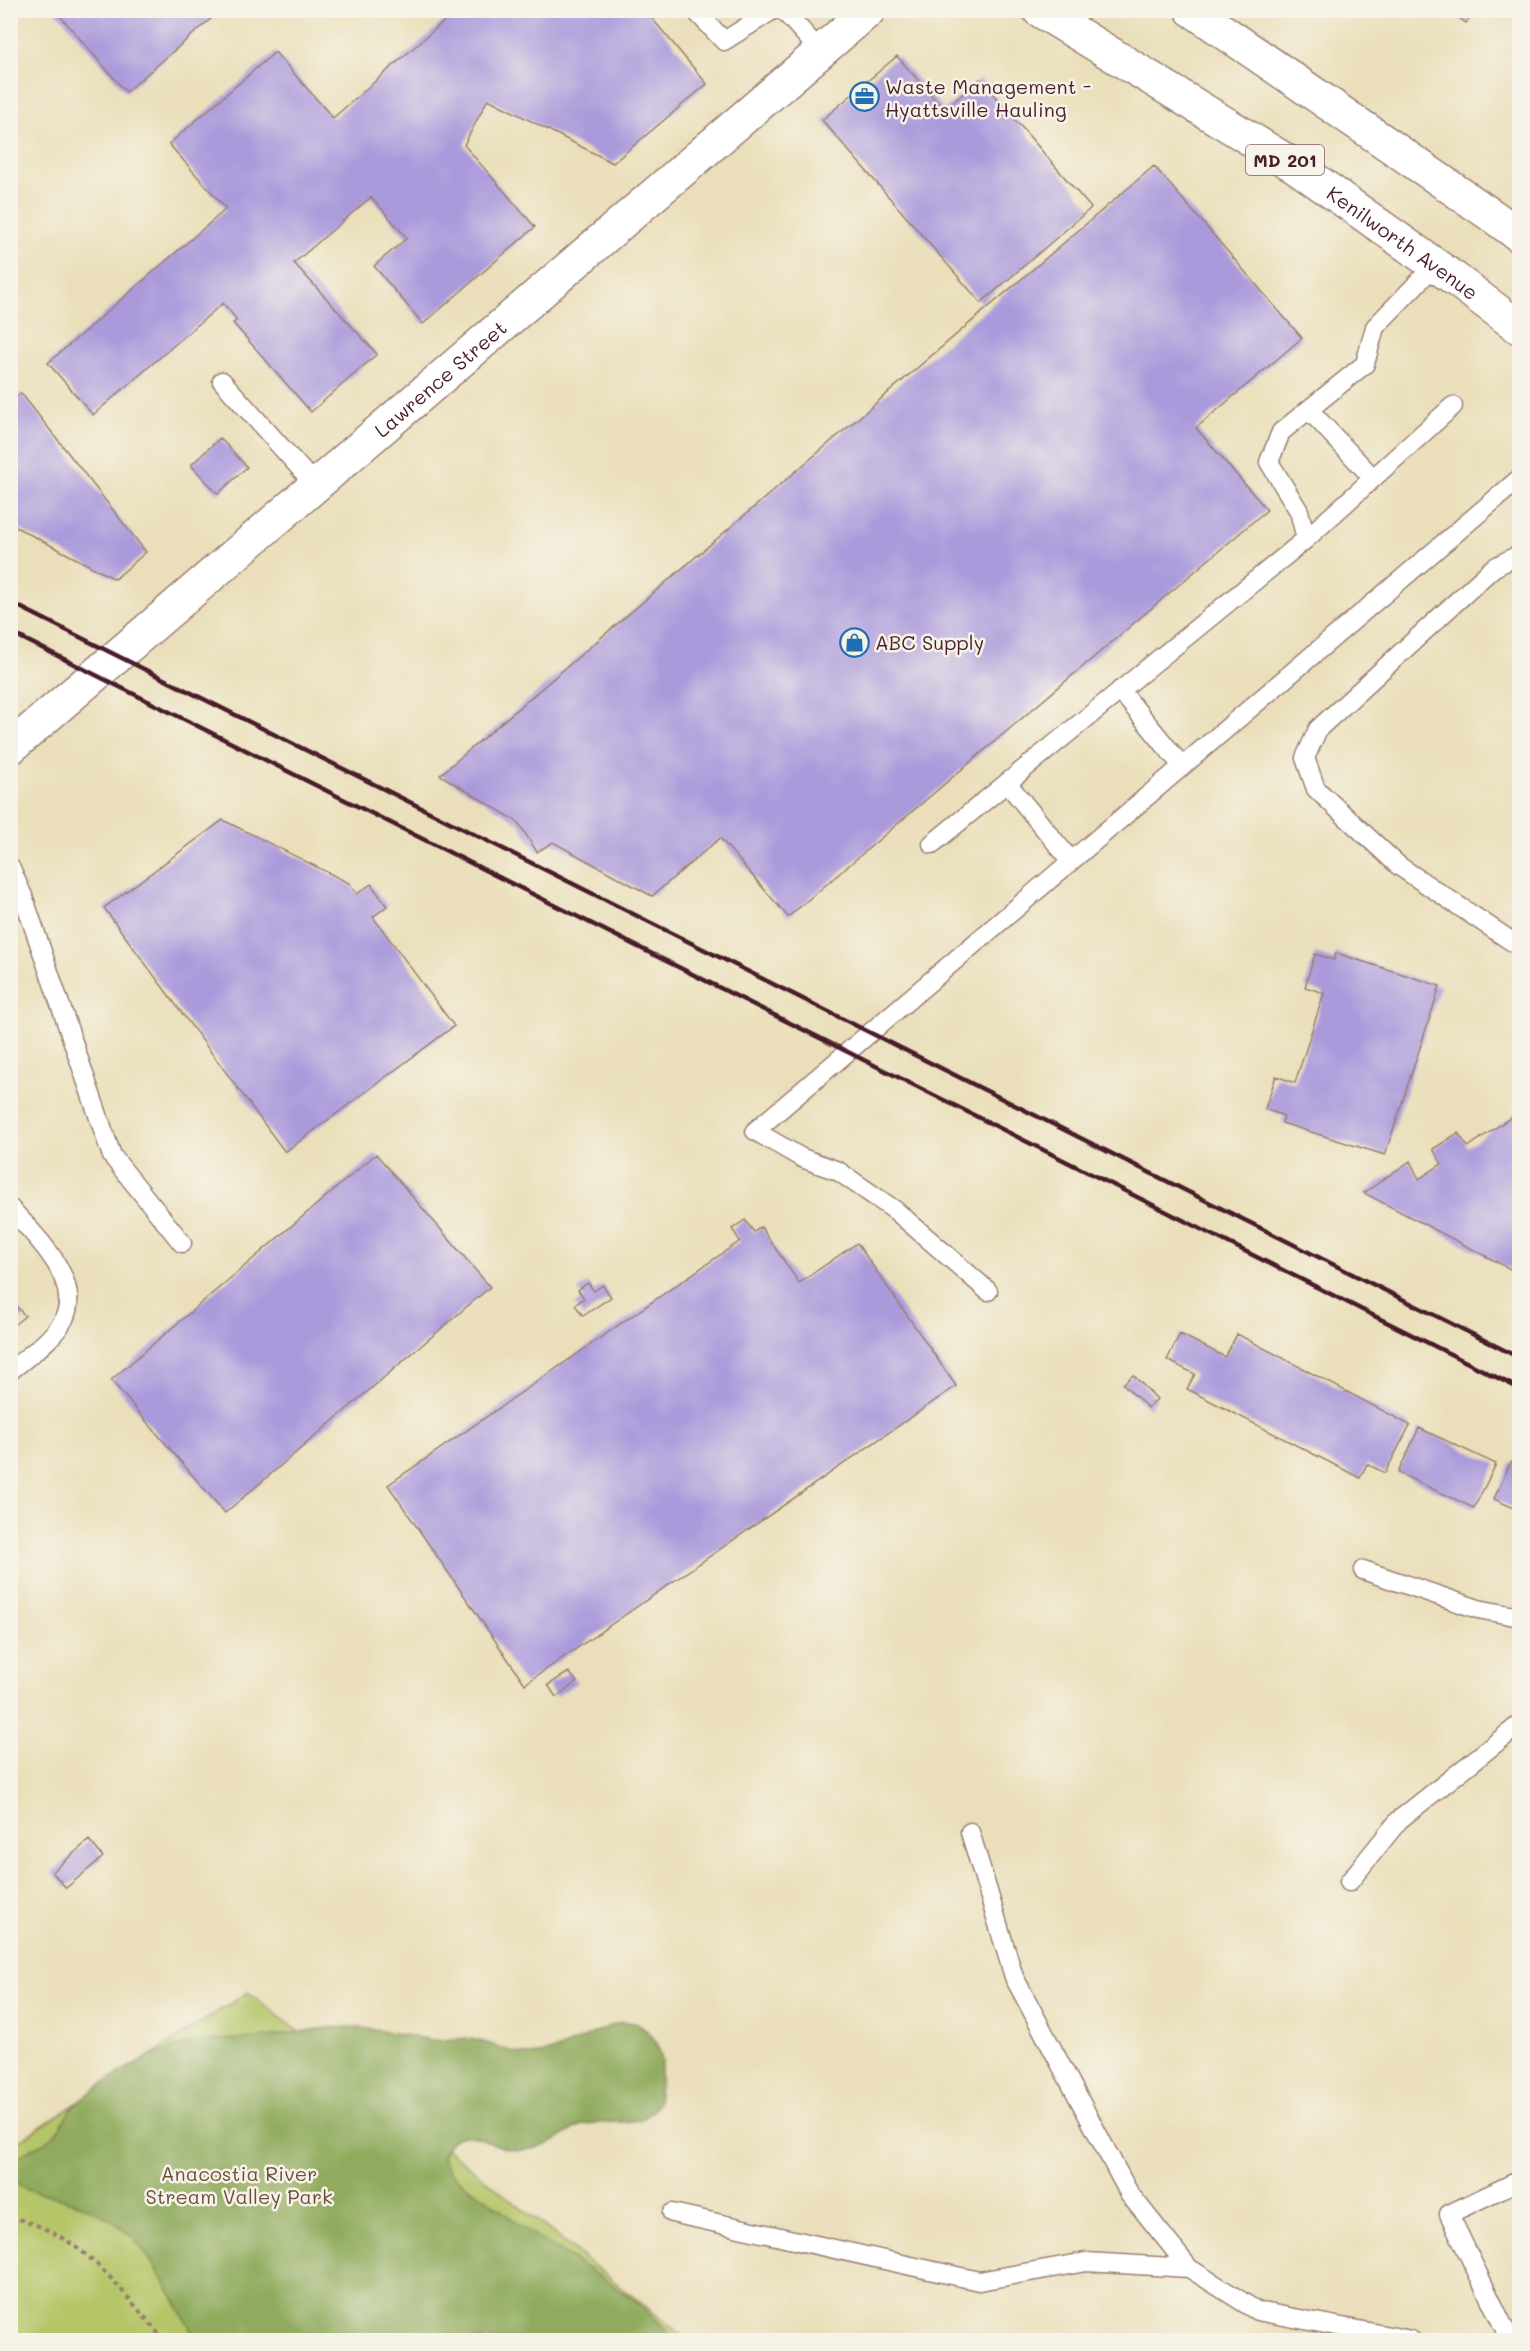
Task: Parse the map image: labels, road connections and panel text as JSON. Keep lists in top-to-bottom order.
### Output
{
  "streets": {
    "street": ["MD 201", "Kenilworth Avenue", "Lawrence Street"]
  },
  "parks": ["Anacostia River Stream Valley Park"],
  "places": {
    "office": ["Waste Management - Hyattsville Hauling"],
    "shop": ["ABC Supply"]
  }
}
